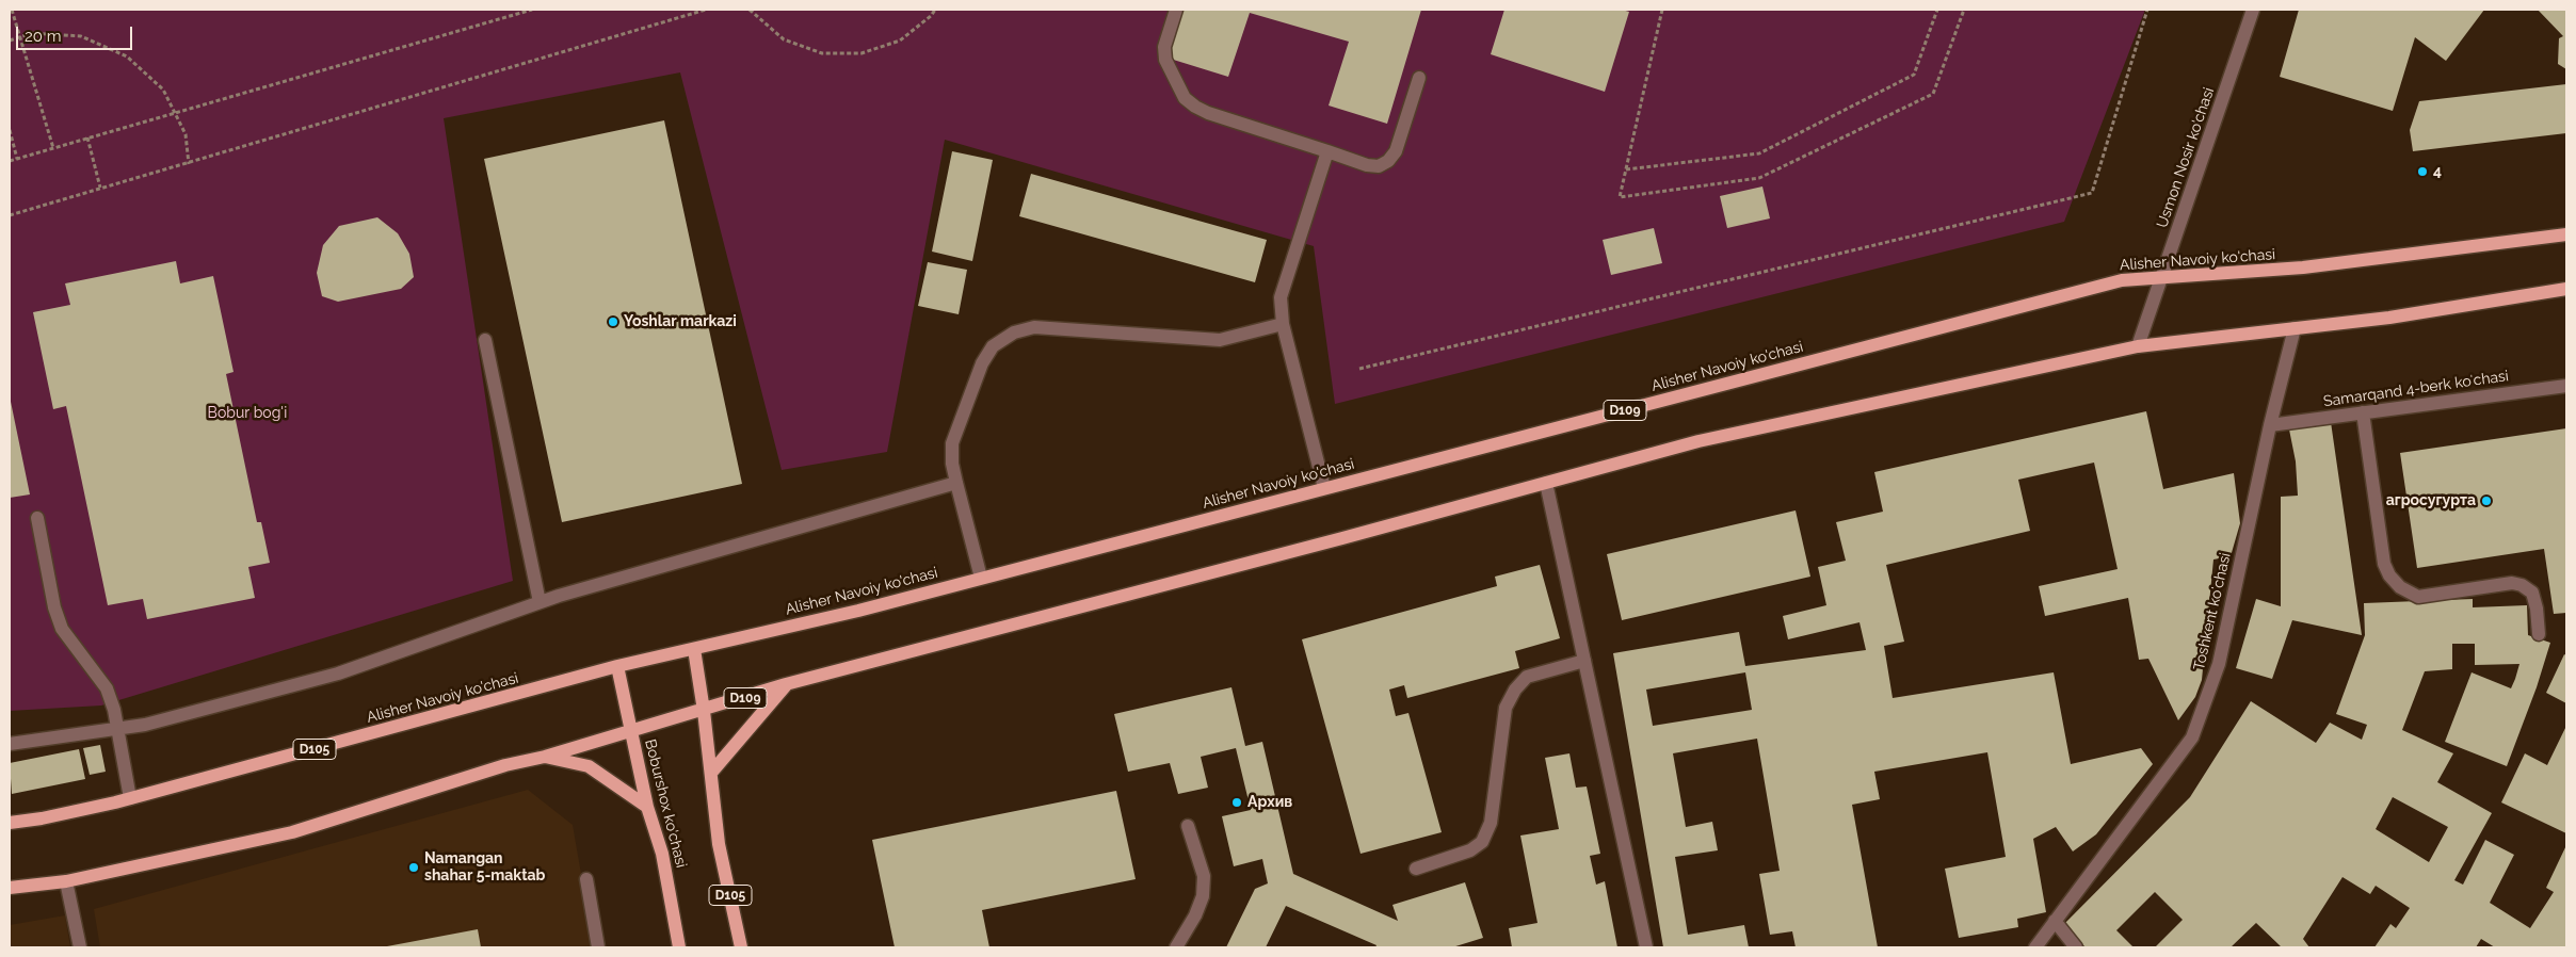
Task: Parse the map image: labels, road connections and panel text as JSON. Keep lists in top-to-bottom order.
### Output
{
  "streets": {
    "main road": [
      "Alisher Navoiy ko'chasi",
      "D109",
      "D105",
      "Boburshox ko'chasi"
    ],
    "street": ["Usmon Nosir ko'chasi", "Samarqand 4-berk koʻchasi", "Toshkent koʻchasi"]
  },
  "crossings": [
    ["Usmon Nosir ko'chasi", "Alisher Navoiy ko'chasi"],
    ["Usmon Nosir ko'chasi", "D109"],
    ["Alisher Navoiy ko'chasi", "D105"],
    ["Alisher Navoiy ko'chasi", "Boburshox ko'chasi"],
    ["Samarqand 4-berk koʻchasi", "Toshkent koʻchasi"],
    ["D109", "Toshkent koʻchasi"],
    ["D109", "D105"]
  ],
  "parks": ["Bobur bog'i"],
  "places": [
    "4",
    "Yoshlar markazi",
    "агросугурта",
    "Архив",
    "Namangan shahar 5-maktab"
  ],
  "scale_bar": "20 m"
}
